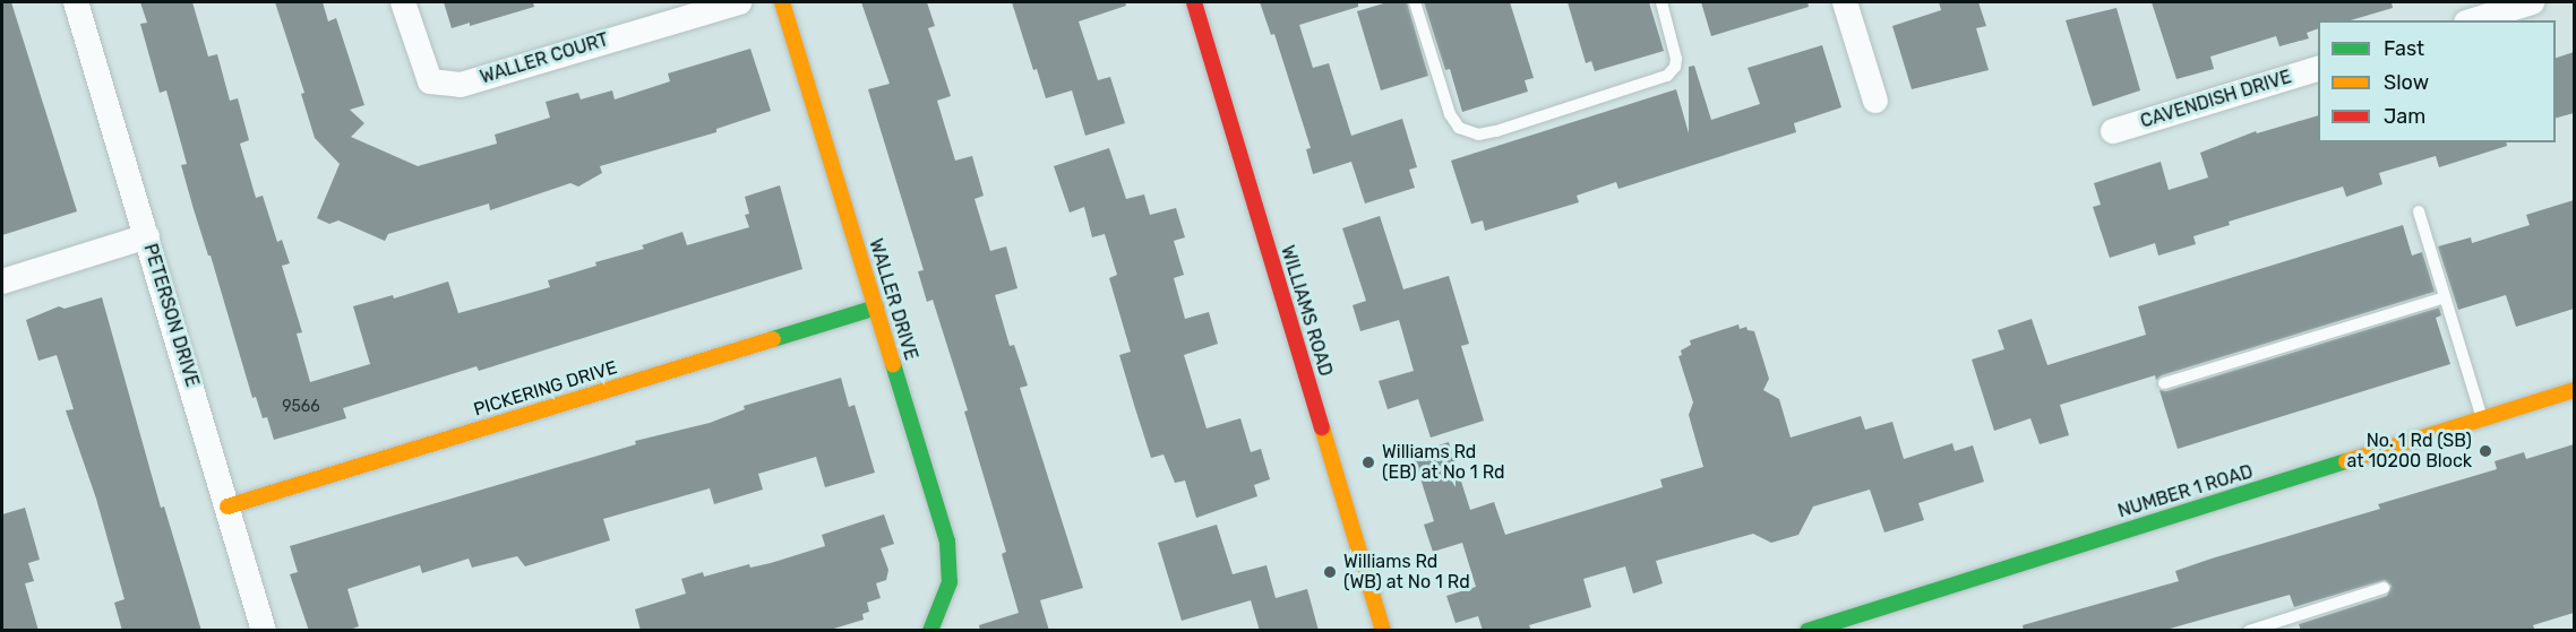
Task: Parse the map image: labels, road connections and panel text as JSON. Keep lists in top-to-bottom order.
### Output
{
  "streets": {
    "street": [
      "WALLER COURT",
      "CAVENDISH DRIVE",
      "WALLER DRIVE",
      "WILLIAMS ROAD",
      "PETERSON DRIVE",
      "PICKERING DRIVE",
      "NUMBER 1 ROAD"
    ]
  },
  "crossings": [
    ["WALLER DRIVE", "PICKERING DRIVE"],
    ["PETERSON DRIVE", "PICKERING DRIVE"]
  ],
  "places": ["No. 1 Rd (SB) at 10200 Block", "Williams Rd (EB) at No 1 Rd", "Williams Rd (WB) at No 1 Rd"],
  "house_numbers": ["9566"],
  "legend": ["Fast", "Slow", "Jam"]
}
